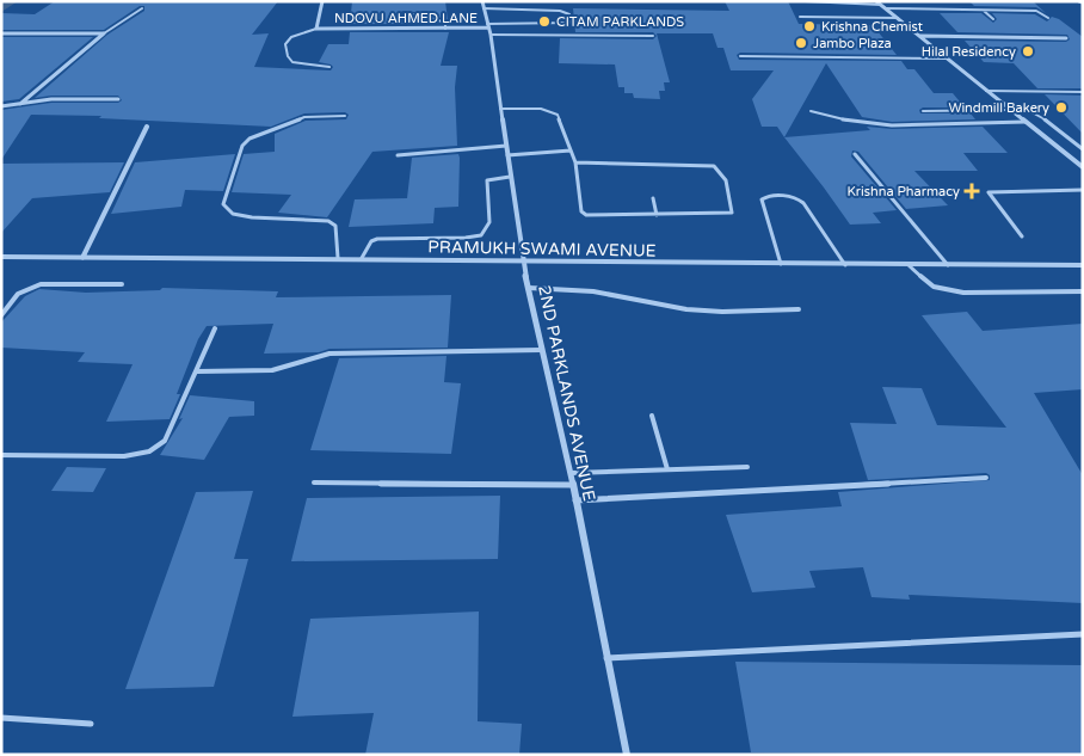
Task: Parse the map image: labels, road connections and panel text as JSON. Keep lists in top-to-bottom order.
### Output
{
  "streets": {
    "street": ["NDOVU AHMED LANE", "PRAMUKH SWAMI AVENUE", "2ND PARKLANDS AVENUE"]
  },
  "crossings": [
    ["NDOVU AHMED LANE", "2ND PARKLANDS AVENUE"],
    ["PRAMUKH SWAMI AVENUE", "2ND PARKLANDS AVENUE"]
  ],
  "places": {
    "other": [
      "CITAM PARKLANDS",
      "Krishna Chemist",
      "Jambo Plaza",
      "Hilal Residency",
      "Windmill Bakery"
    ],
    "health": ["Krishna Pharmacy"]
  }
}
